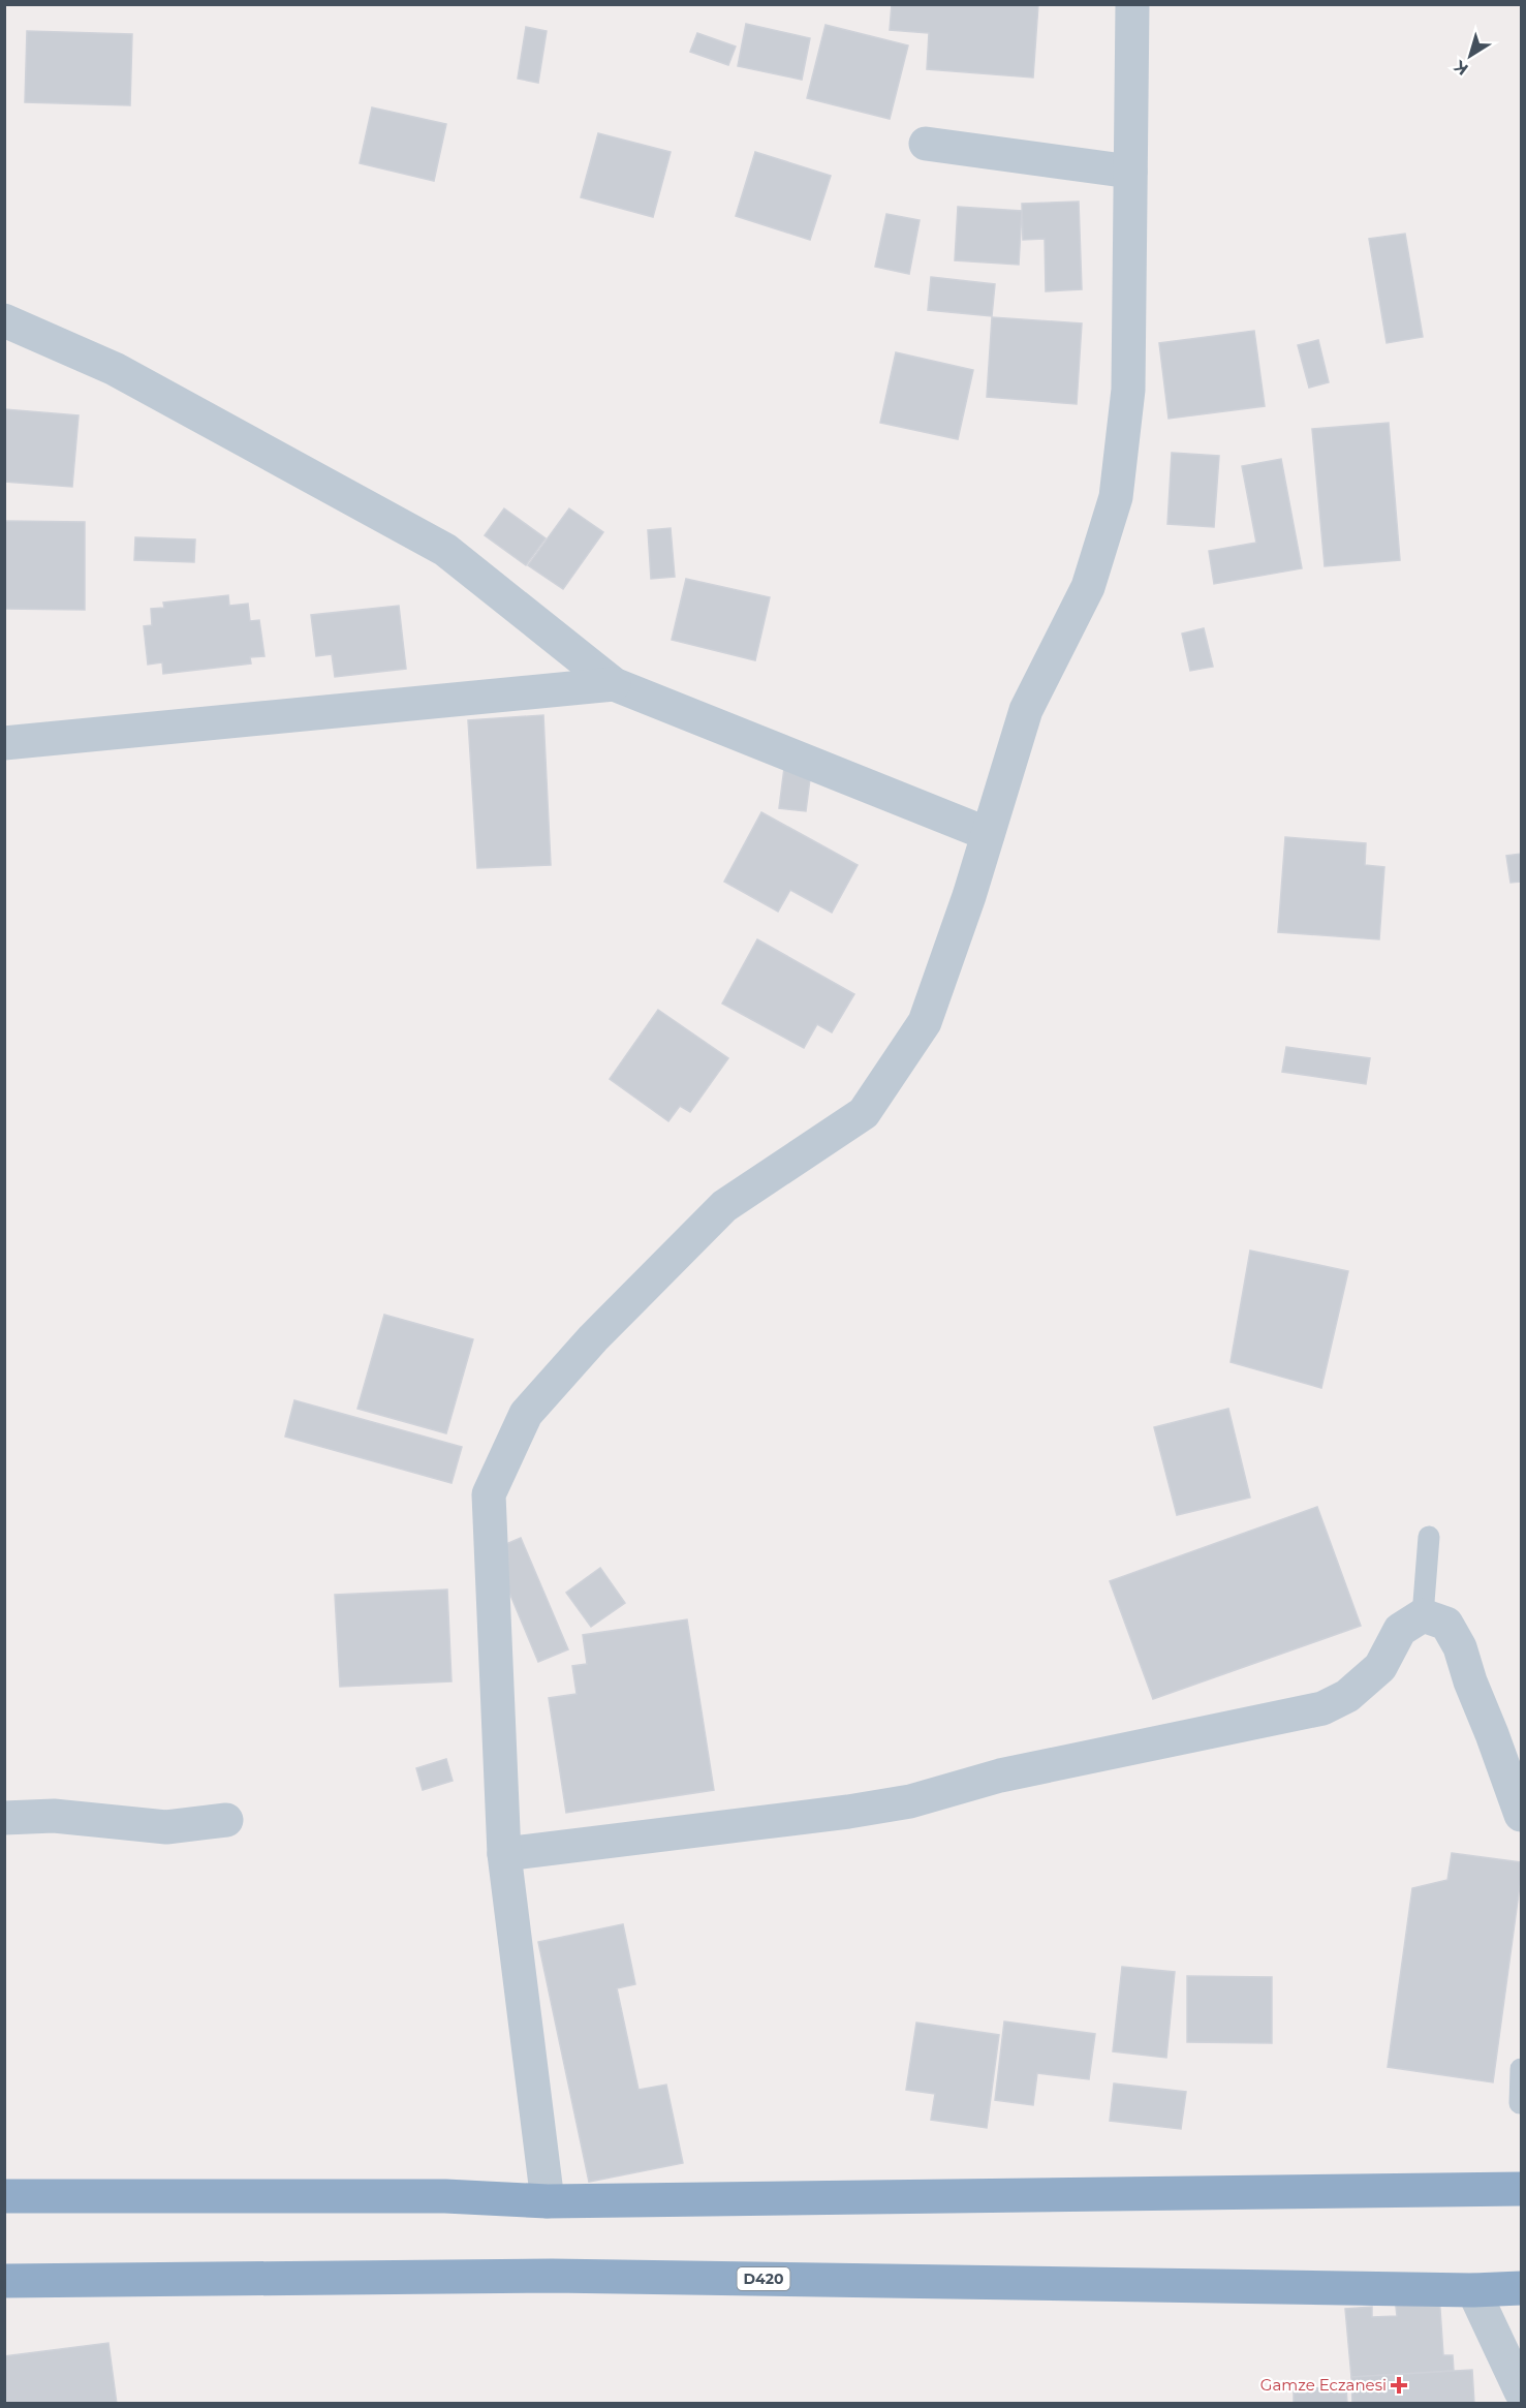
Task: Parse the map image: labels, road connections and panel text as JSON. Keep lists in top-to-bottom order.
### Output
{
  "streets": {
    "highway": ["D420"]
  },
  "places": {
    "health": ["Gamze Eczanesi"]
  },
  "north": "bottom left"
}
